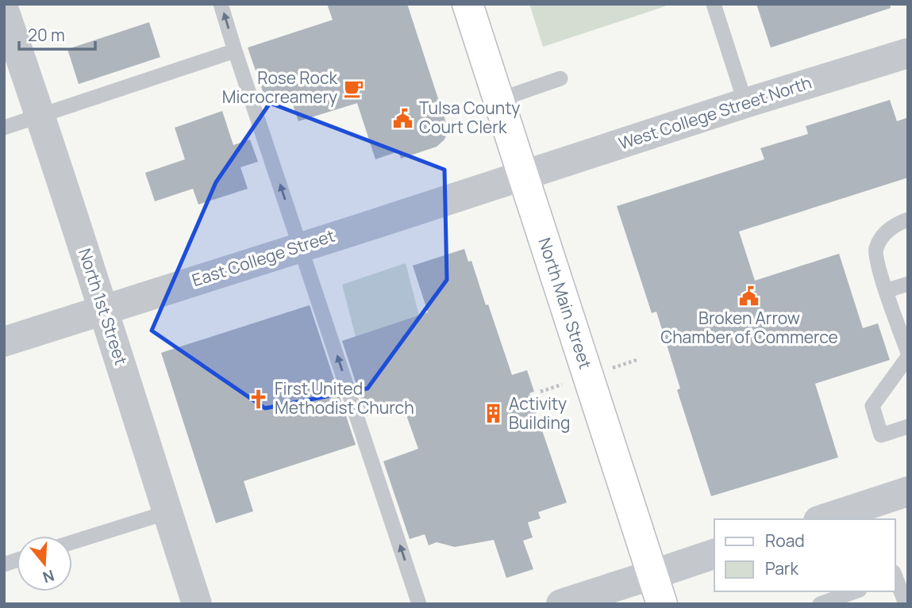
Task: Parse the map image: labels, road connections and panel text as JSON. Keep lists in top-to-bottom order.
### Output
{
  "streets": {
    "main road": ["North Main Street"],
    "street": ["West College Street North", "East College Street", "North 1st Street"]
  },
  "crossings": [
    ["West College Street North", "East College Street"],
    ["West College Street North", "North Main Street"],
    ["East College Street", "North Main Street"],
    ["East College Street", "North 1st Street"]
  ],
  "places": {
    "cafe": ["Rose Rock Microcreamery"],
    "public building": ["Tulsa County Court Clerk", "Broken Arrow Chamber of Commerce"],
    "church": ["First United Methodist Church"],
    "building": ["Activity Building"]
  },
  "legend": ["Road", "Park"],
  "scale_bar": "20 m",
  "north": "bottom"
}
